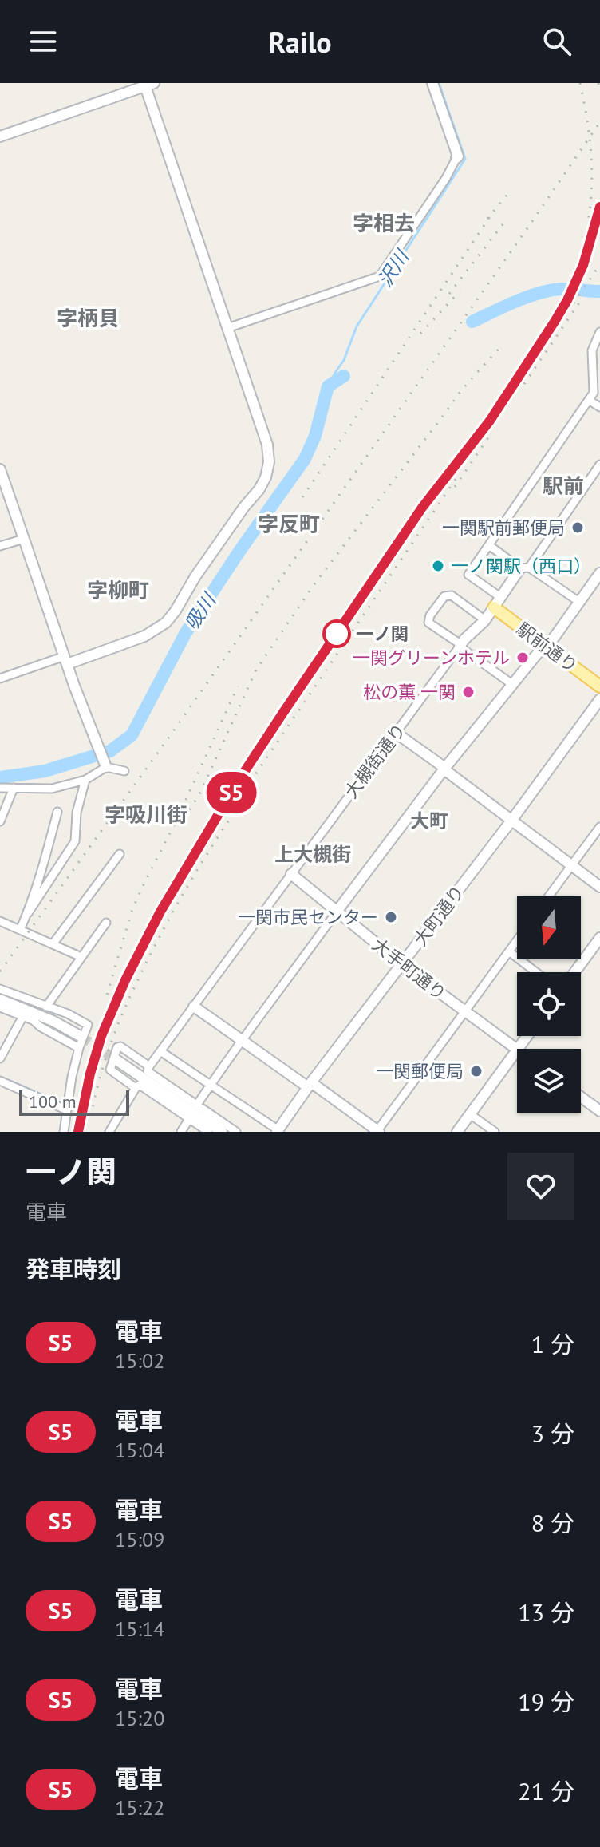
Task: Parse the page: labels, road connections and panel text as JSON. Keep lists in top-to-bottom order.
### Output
{
  "streets": {
    "main road": ["駅前通り"],
    "street": ["大槻街通り", "大町通り", "大手町通り"]
  },
  "crossings": [
    ["大槻街通り", "大手町通り"],
    ["大町通り", "大手町通り"]
  ],
  "districts": [
    "字相去",
    "字柄貝",
    "駅前",
    "字反町",
    "字柳町",
    "字吸川街",
    "大町",
    "上大槻街"
  ],
  "water": ["沢川", "吸川"],
  "places": [
    "一関駅前郵便局",
    "一ノ関駅（西口）",
    "一ノ関",
    "一関グリーンホテル",
    "松の薫 一関",
    "一関市民センター",
    "一関郵便局"
  ],
  "scale_bar": "100 m",
  "north": "bottom",
  "page": {
    "header": "Railo",
    "on_map": "S5",
    "scale": "100 m",
    "heading": [
      ["一ノ関", "電車"],
      "発車時刻"
    ],
    "list": [
      {
        "mark": "S5",
        "name": "電車",
        "note": "15:02",
        "value": "1 分"
      },
      {
        "mark": "S5",
        "name": "電車",
        "note": "15:04",
        "value": "3 分"
      },
      {
        "mark": "S5",
        "name": "電車",
        "note": "15:09",
        "value": "8 分"
      },
      {
        "mark": "S5",
        "name": "電車",
        "note": "15:14",
        "value": "13 分"
      },
      {
        "mark": "S5",
        "name": "電車",
        "note": "15:20",
        "value": "19 分"
      },
      {
        "mark": "S5",
        "name": "電車",
        "note": "15:22",
        "value": "21 分"
      }
    ]
  }
}
